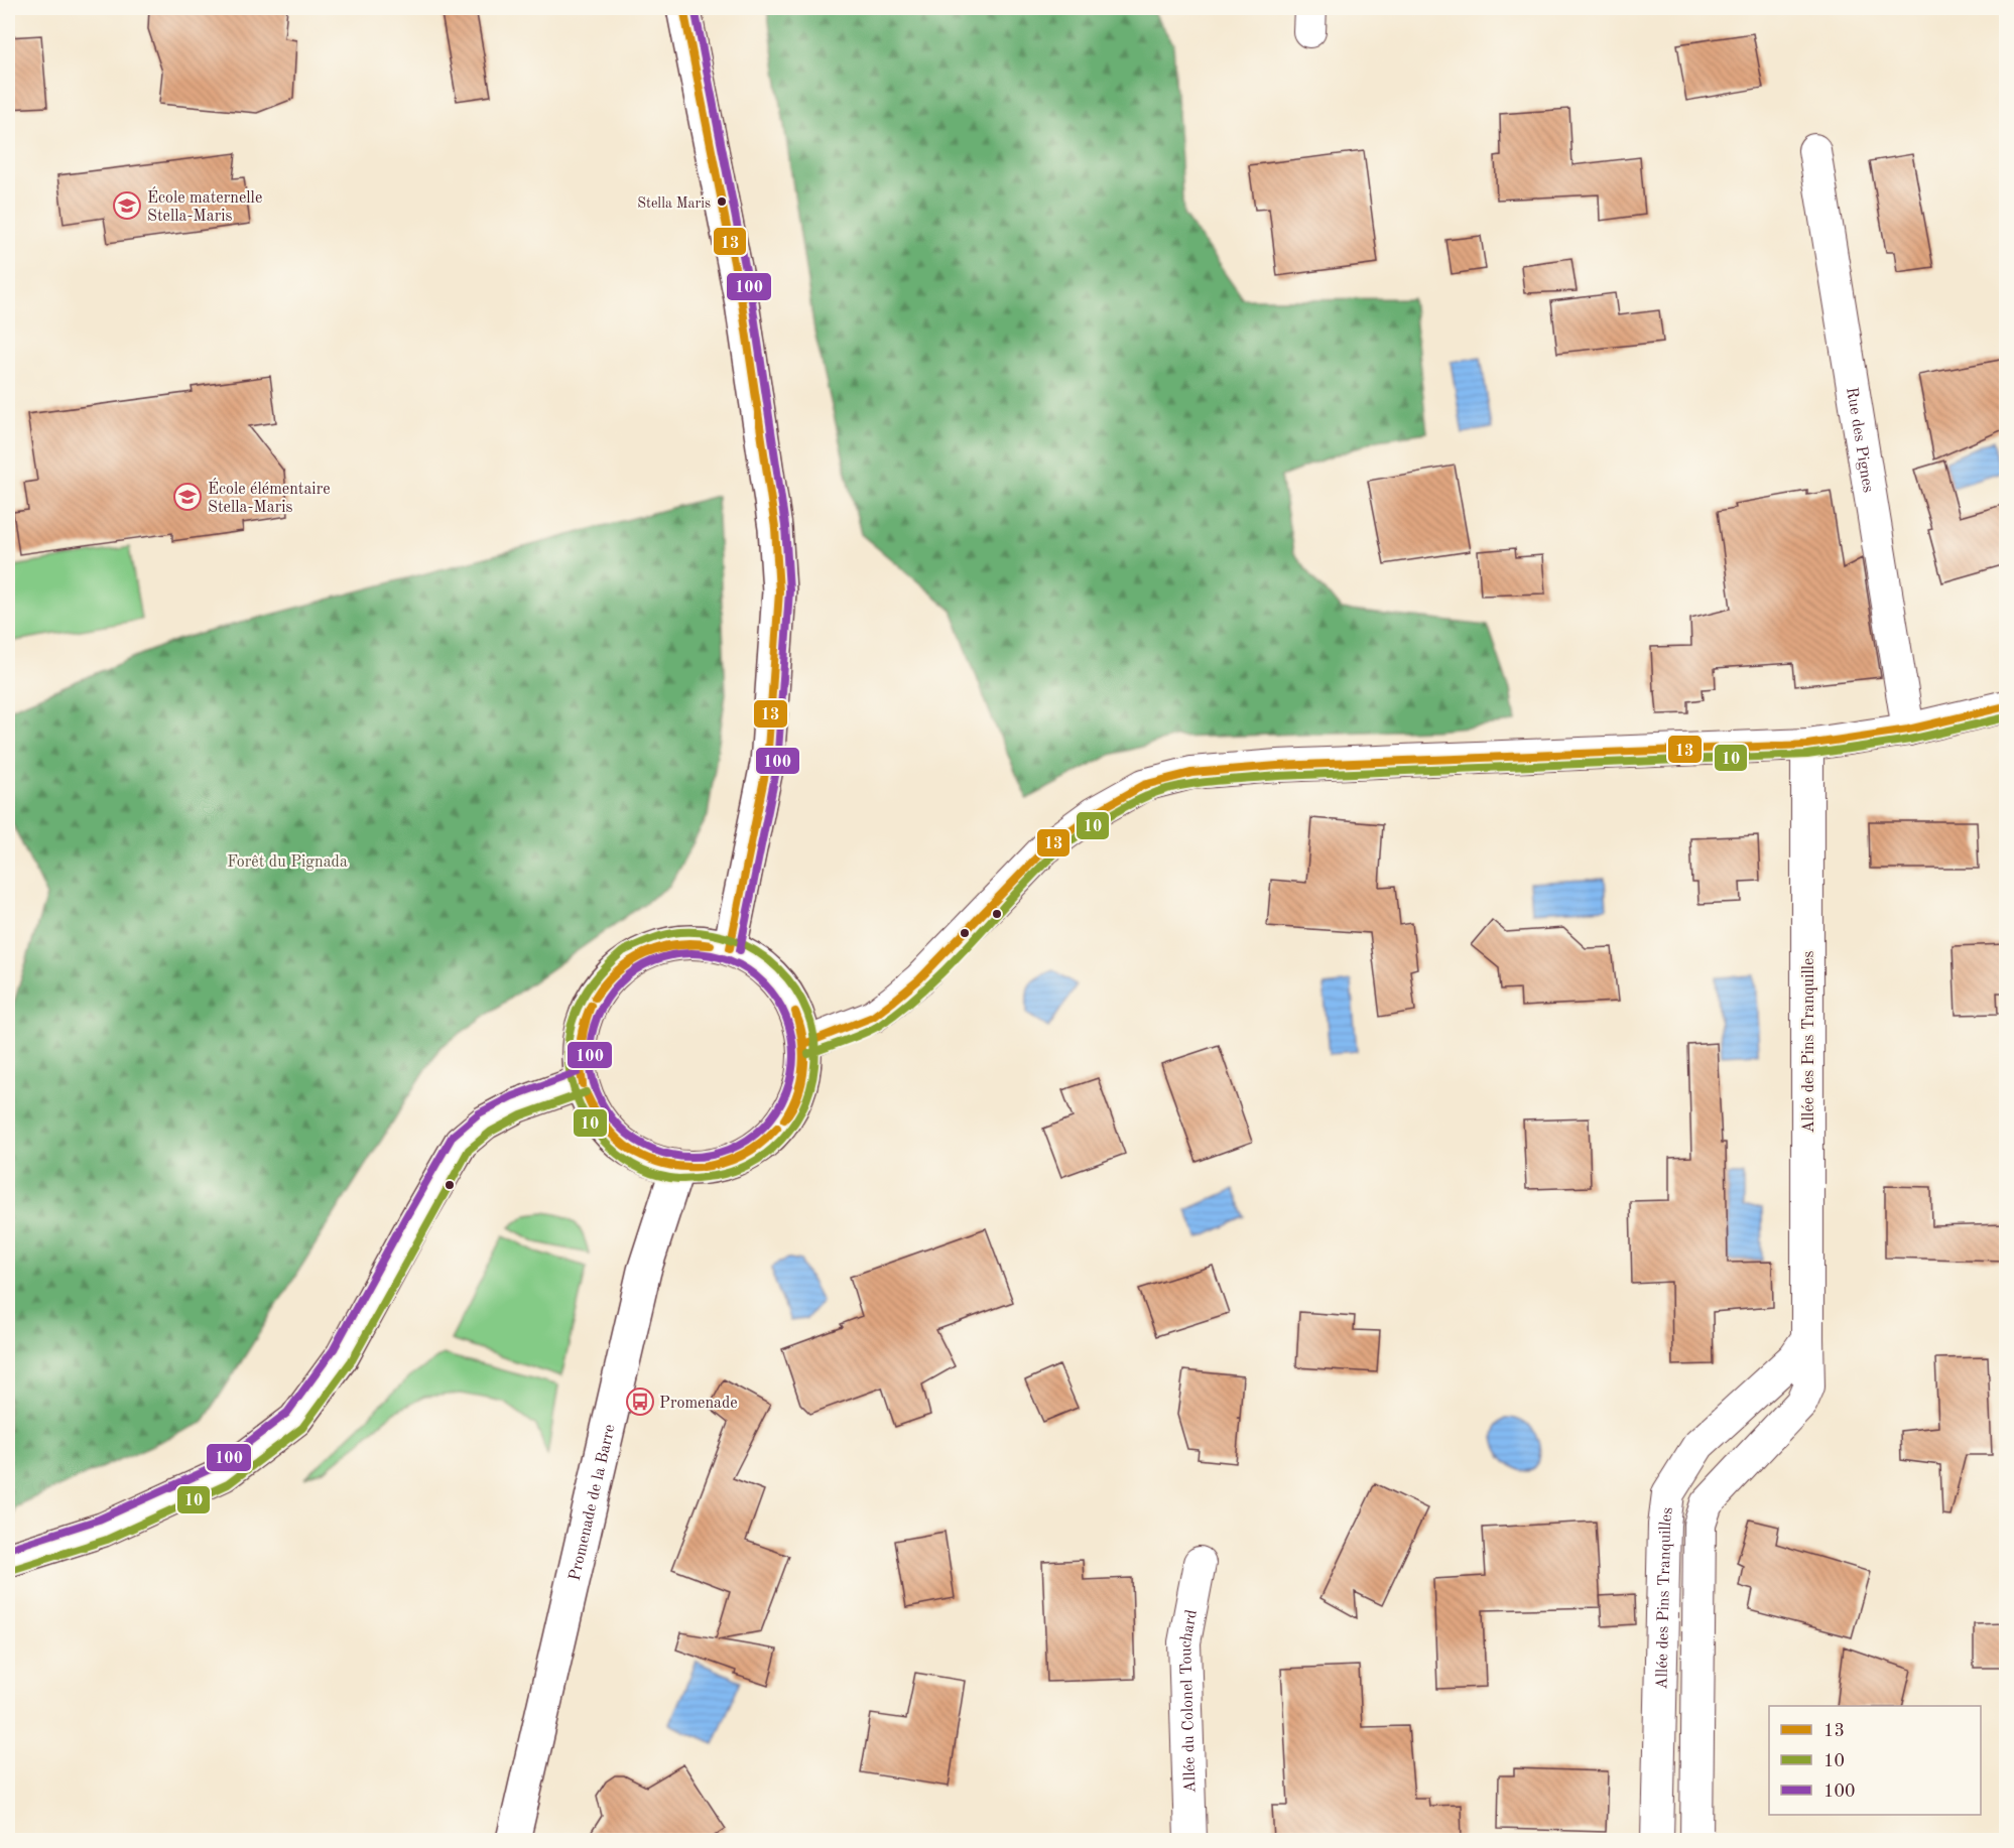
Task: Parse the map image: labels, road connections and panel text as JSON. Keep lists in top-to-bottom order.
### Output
{
  "streets": {
    "main road": ["Promenade de la Barre"],
    "street": ["Rue des Pignes", "Allée des Pins Tranquilles", "Allée du Colonel Touchard"]
  },
  "parks": ["Forêt du Pignada"],
  "places": {
    "other": ["Stella Maris"],
    "school or university": ["École maternelle Stella-Maris", "École élémentaire Stella-Maris"],
    "bus stop": ["Promenade"]
  },
  "lines": ["transit line 13", "transit line 100", "transit line 10"],
  "legend": ["13", "10", "100"]
}
